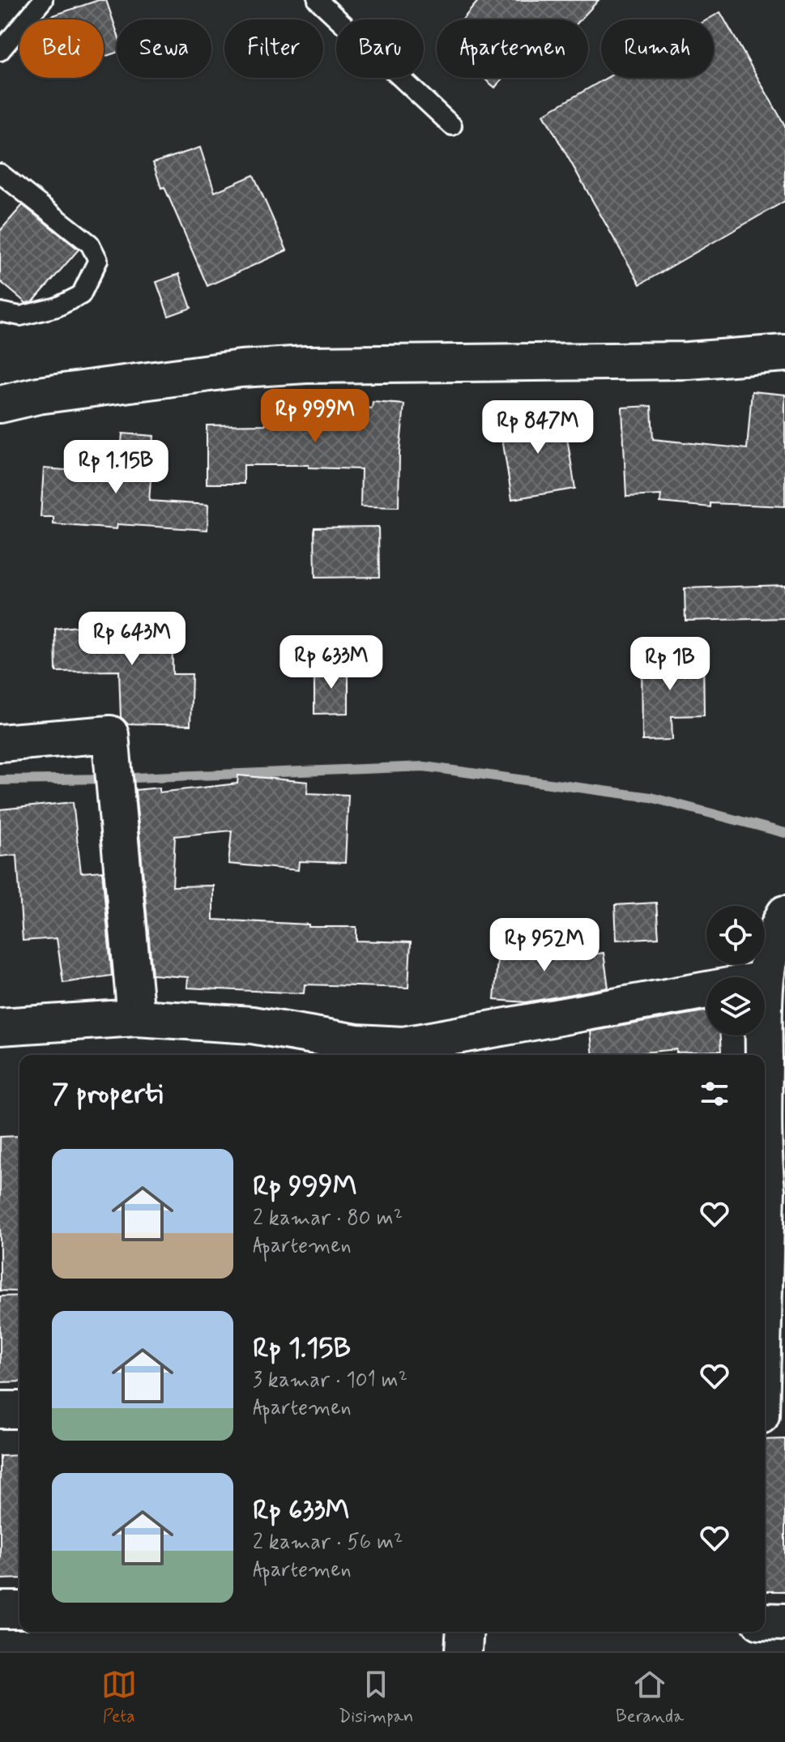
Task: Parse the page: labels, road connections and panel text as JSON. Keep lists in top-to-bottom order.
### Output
{
  "page": {
    "chip": [
      "Beli",
      "Sewa",
      "Filter",
      "Baru",
      "Apartemen",
      "Rumah"
    ],
    "price": [
      "Rp 999M",
      "Rp 847M",
      "Rp 1.15B",
      "Rp 643M",
      "Rp 633M",
      "Rp 1B",
      "Rp 952M"
    ],
    "heading": "7 properti",
    "list": [
      {
        "name": "Rp 999M",
        "note": "2 kamar · 80 m² · Apartemen"
      },
      {
        "name": "Rp 1.15B",
        "note": "3 kamar · 101 m² · Apartemen"
      },
      {
        "name": "Rp 633M",
        "note": "2 kamar · 56 m² · Apartemen"
      }
    ],
    "tabs": ["Peta", "Disimpan", "Beranda"]
  }
}
